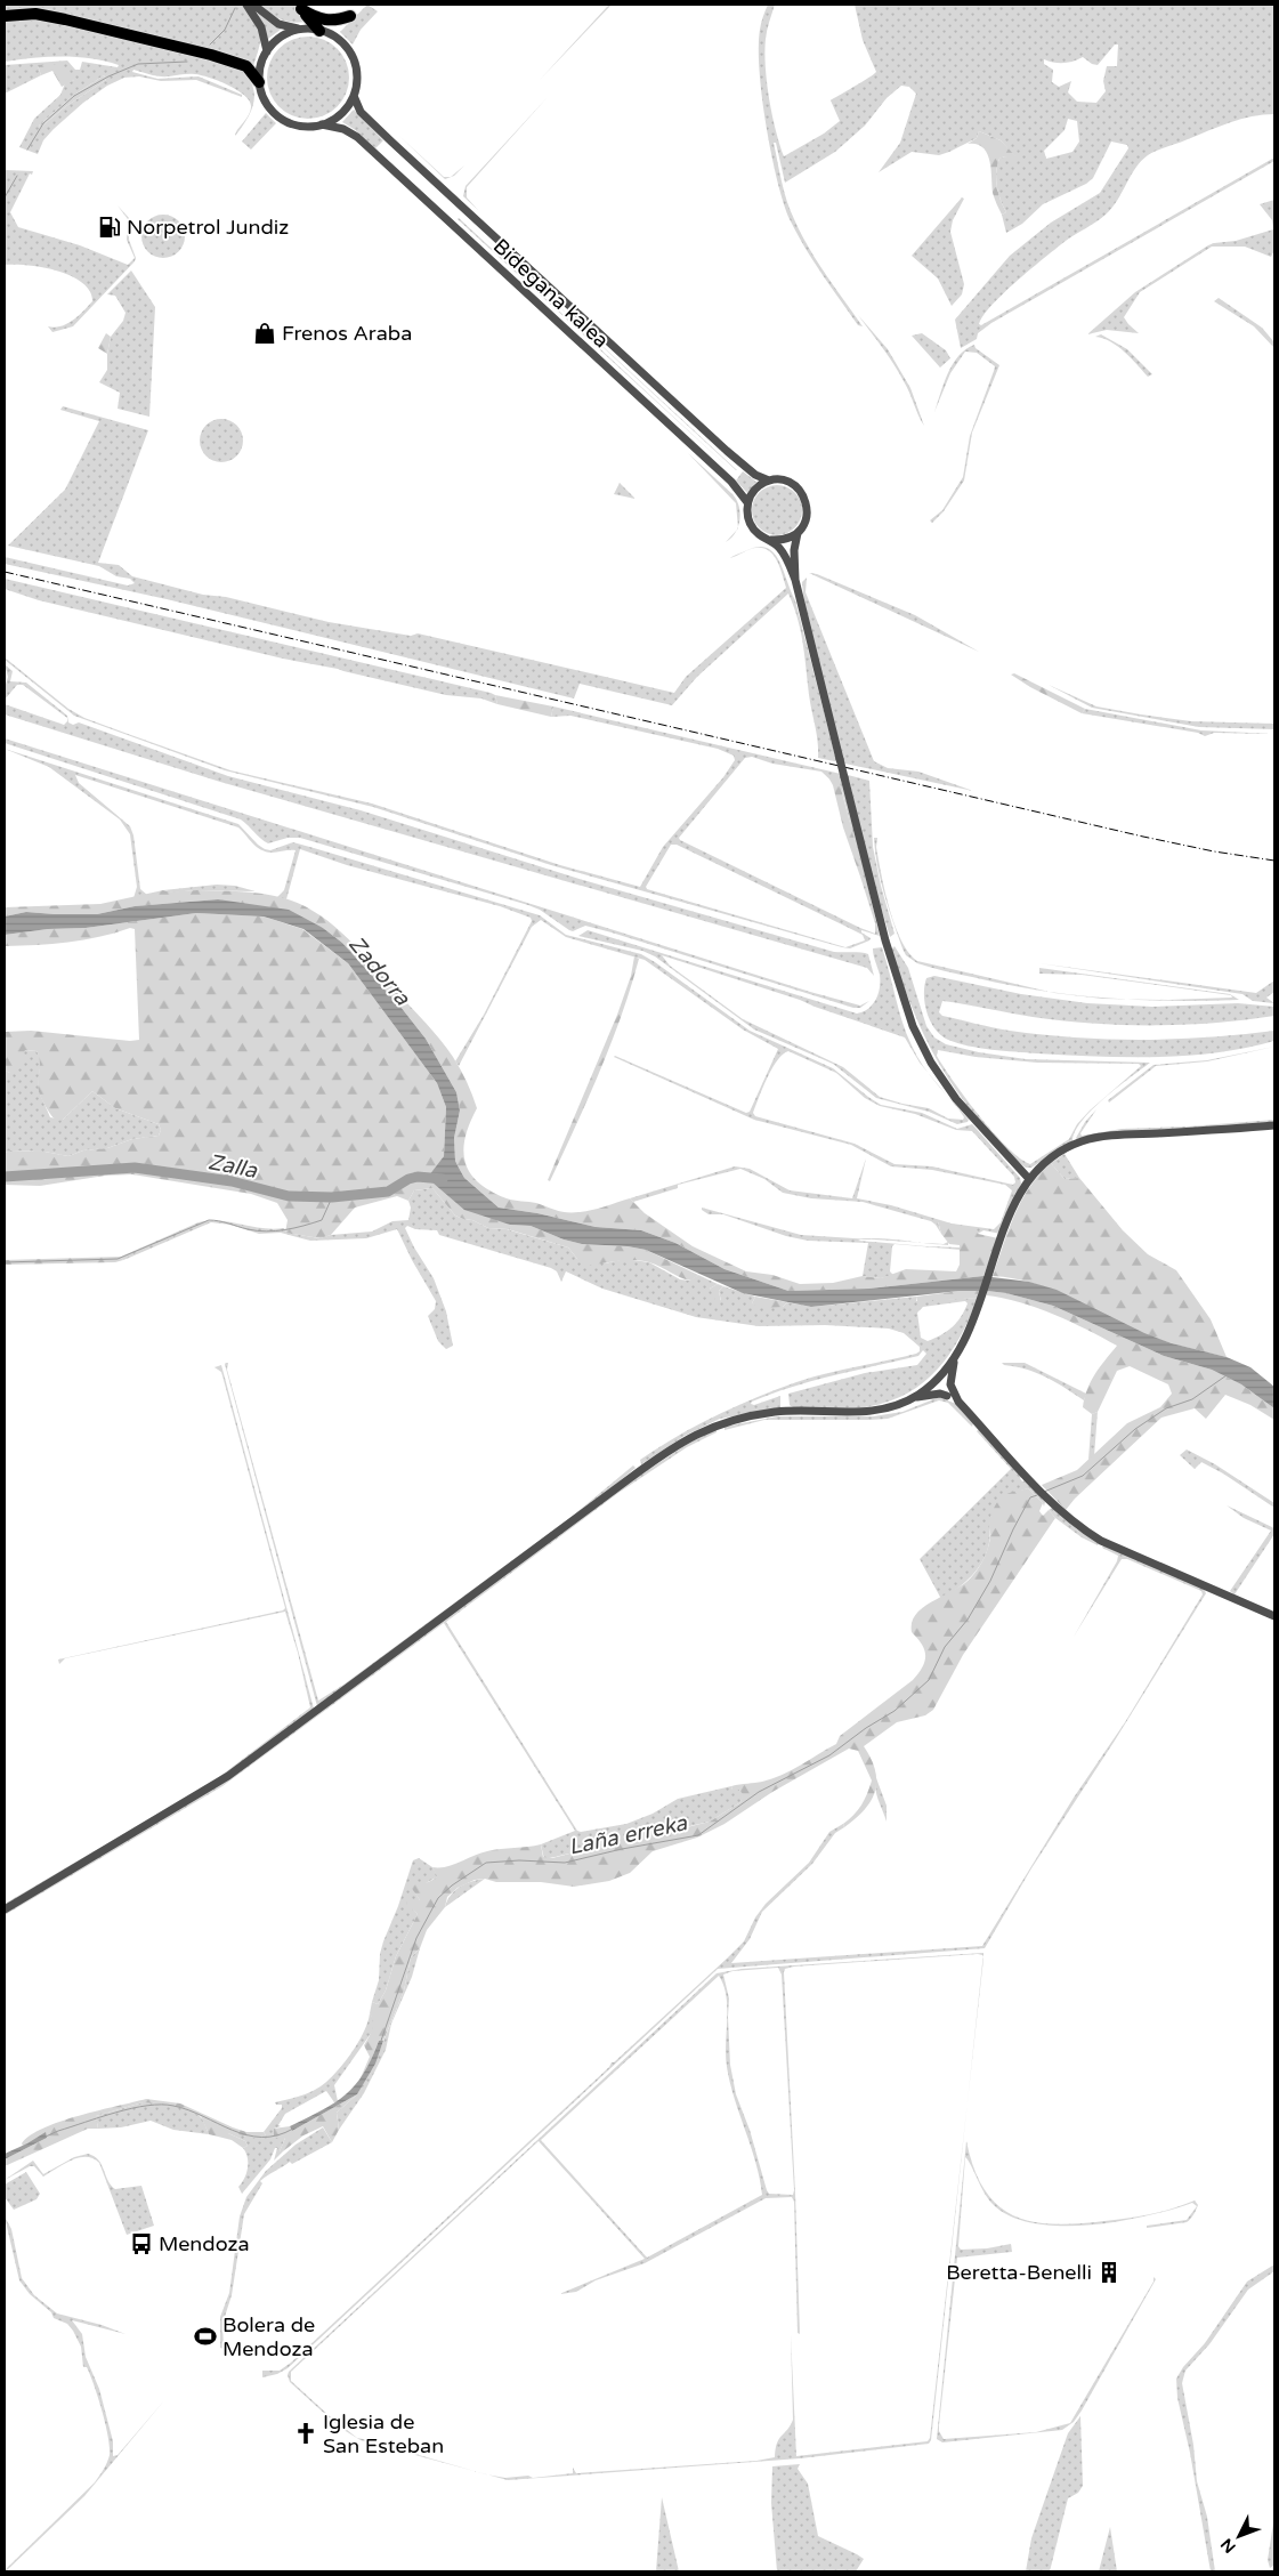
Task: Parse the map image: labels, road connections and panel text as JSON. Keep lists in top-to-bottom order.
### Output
{
  "streets": {
    "street": ["Bidegana kalea"]
  },
  "water": ["Zadorra", "Zalla", "Laña erreka"],
  "places": {
    "fuel station": ["Norpetrol Jundiz"],
    "shop": ["Frenos Araba"],
    "bus stop": ["Mendoza"],
    "building": ["Beretta-Benelli"],
    "sports": ["Bolera de Mendoza"],
    "church": ["Iglesia de San Esteban"]
  },
  "north": "bottom left"
}
